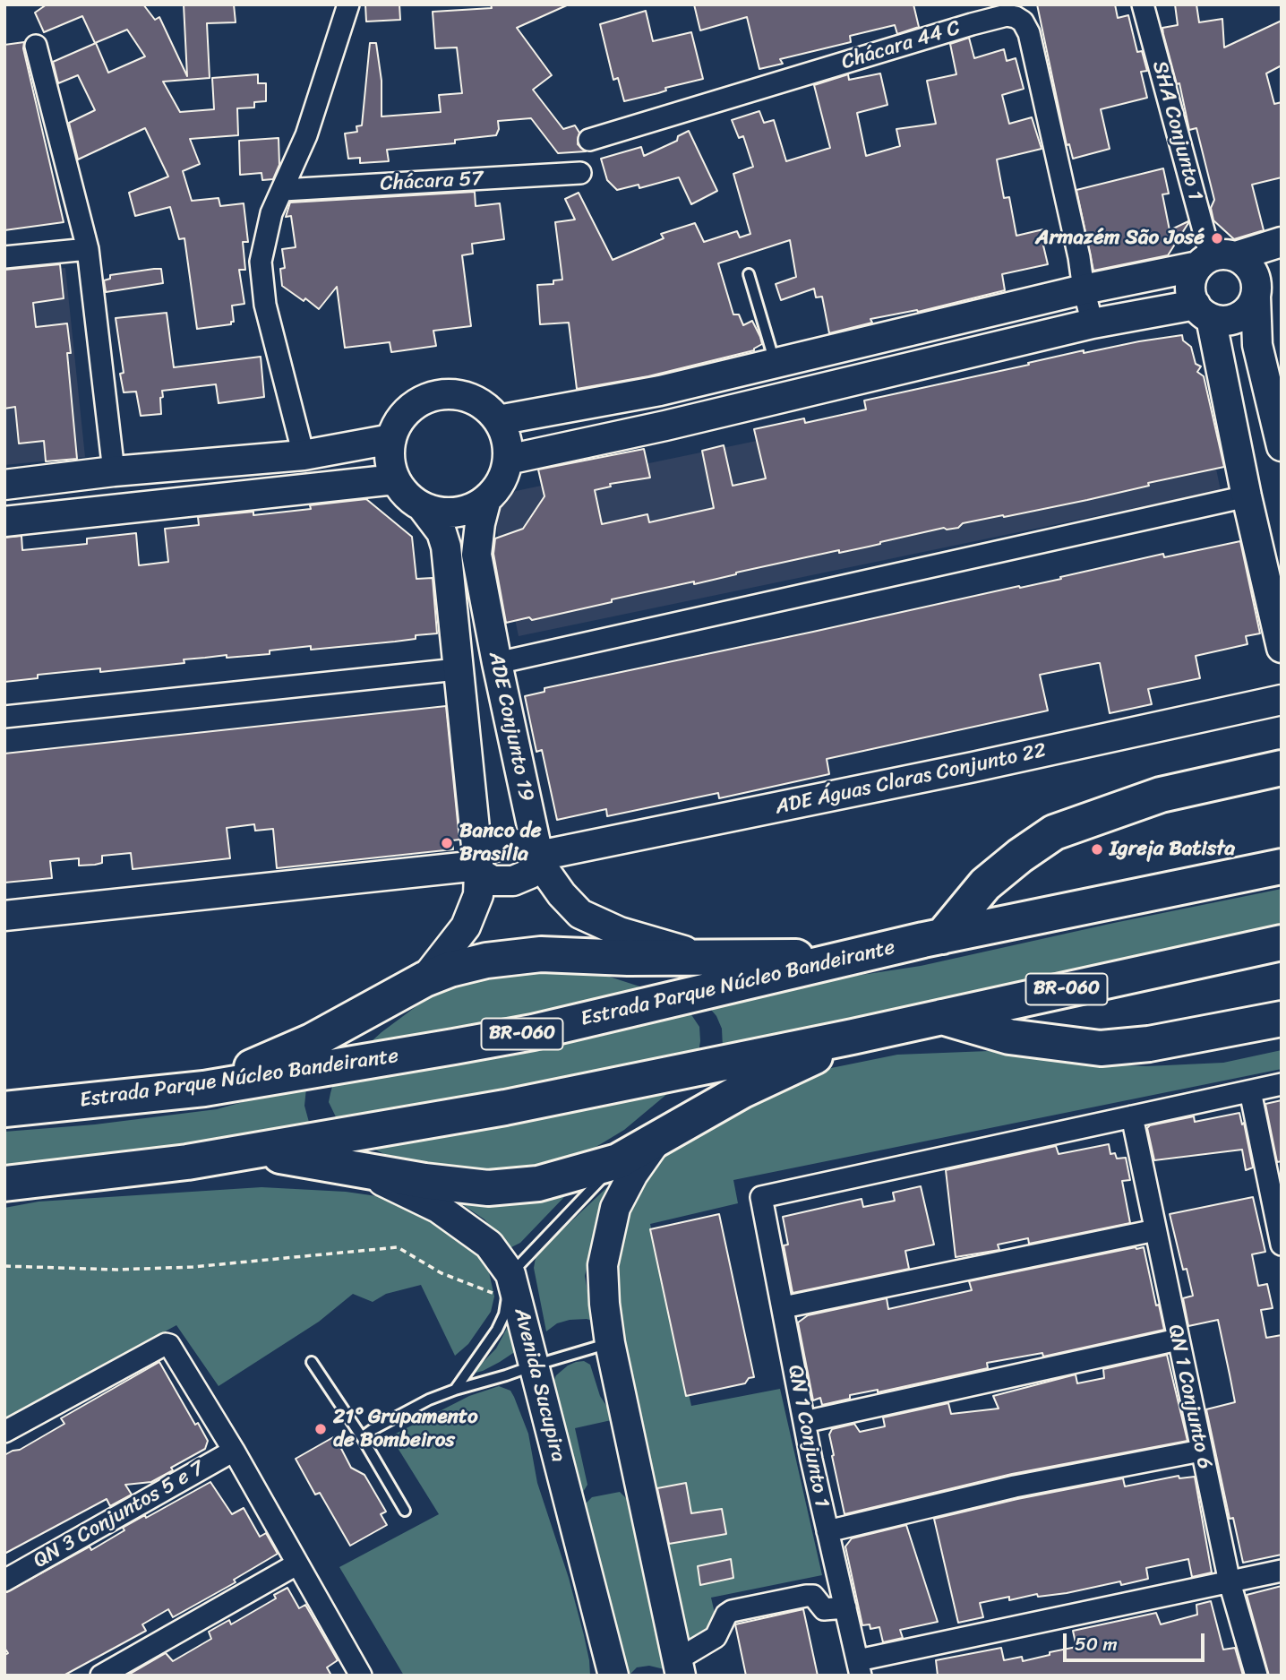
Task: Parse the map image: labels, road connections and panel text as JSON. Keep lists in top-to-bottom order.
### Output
{
  "streets": {
    "highway": ["Estrada Parque Núcleo Bandeirante", "BR-060"],
    "street": [
      "Chácara 44 C",
      "SHA Conjunto 1",
      "Chácara 57",
      "ADE Conjunto 19",
      "ADE Águas Claras Conjunto 22",
      "Avenida Sucupira",
      "QN 1 Conjunto 6",
      "QN 1 Conjunto 1",
      "QN 3 Conjuntos 5 e 7"
    ]
  },
  "crossings": [
    ["ADE Conjunto 19", "ADE Águas Claras Conjunto 22"],
    ["QN 1 Conjunto 6", "QN 1 Conjunto 1"]
  ],
  "places": [
    "Armazém São José",
    "Banco de Brasília",
    "Igreja Batista",
    "21° Grupamento de Bombeiros"
  ],
  "scale_bar": "50 m"
}
